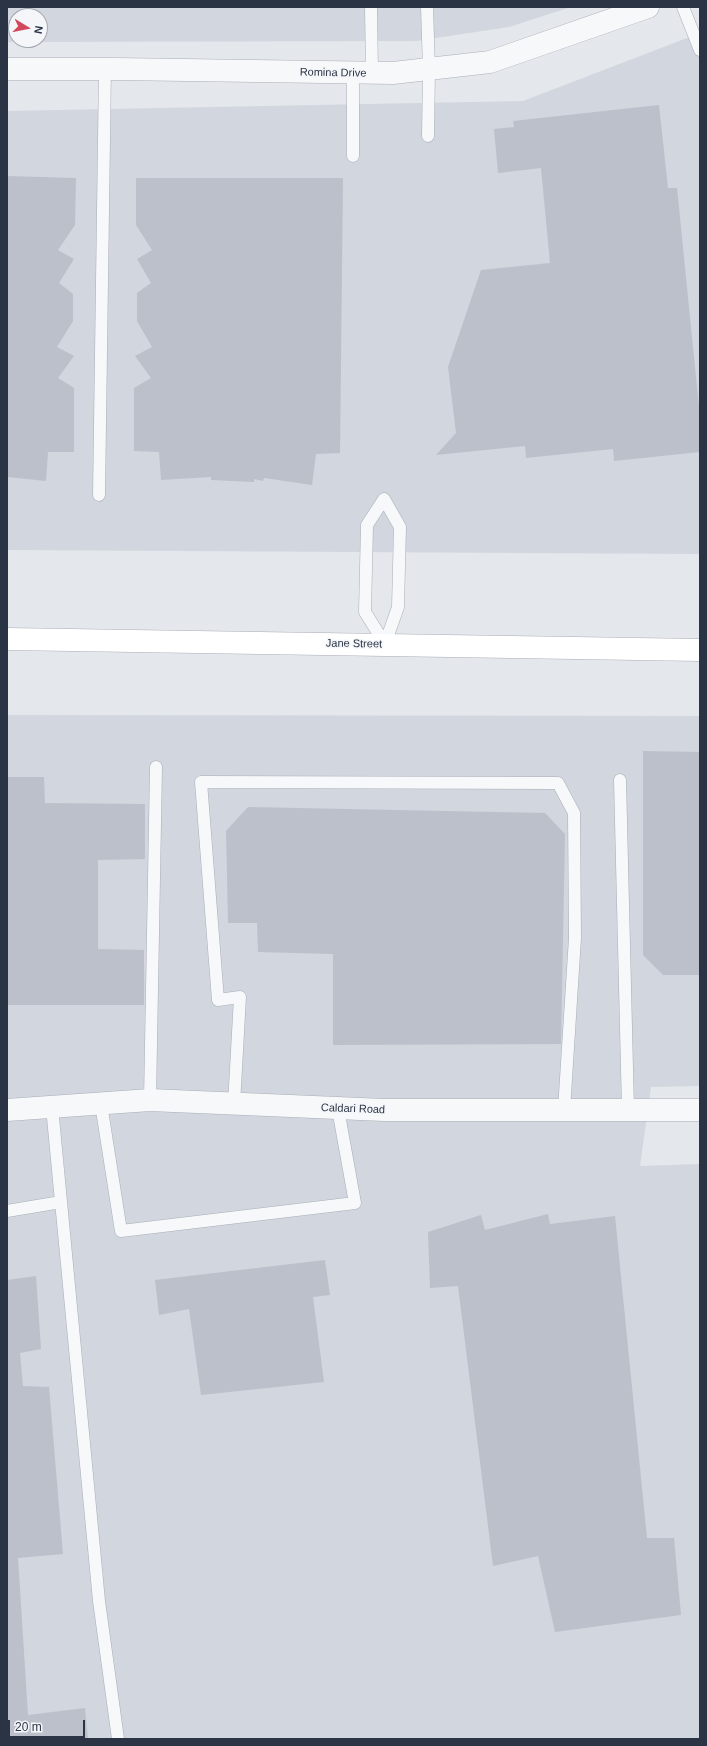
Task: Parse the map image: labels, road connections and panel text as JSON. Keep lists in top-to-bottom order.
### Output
{
  "streets": {
    "main road": ["Jane Street"],
    "street": ["Romina Drive", "Caldari Road"]
  },
  "scale_bar": "20 m",
  "north": "right"
}
